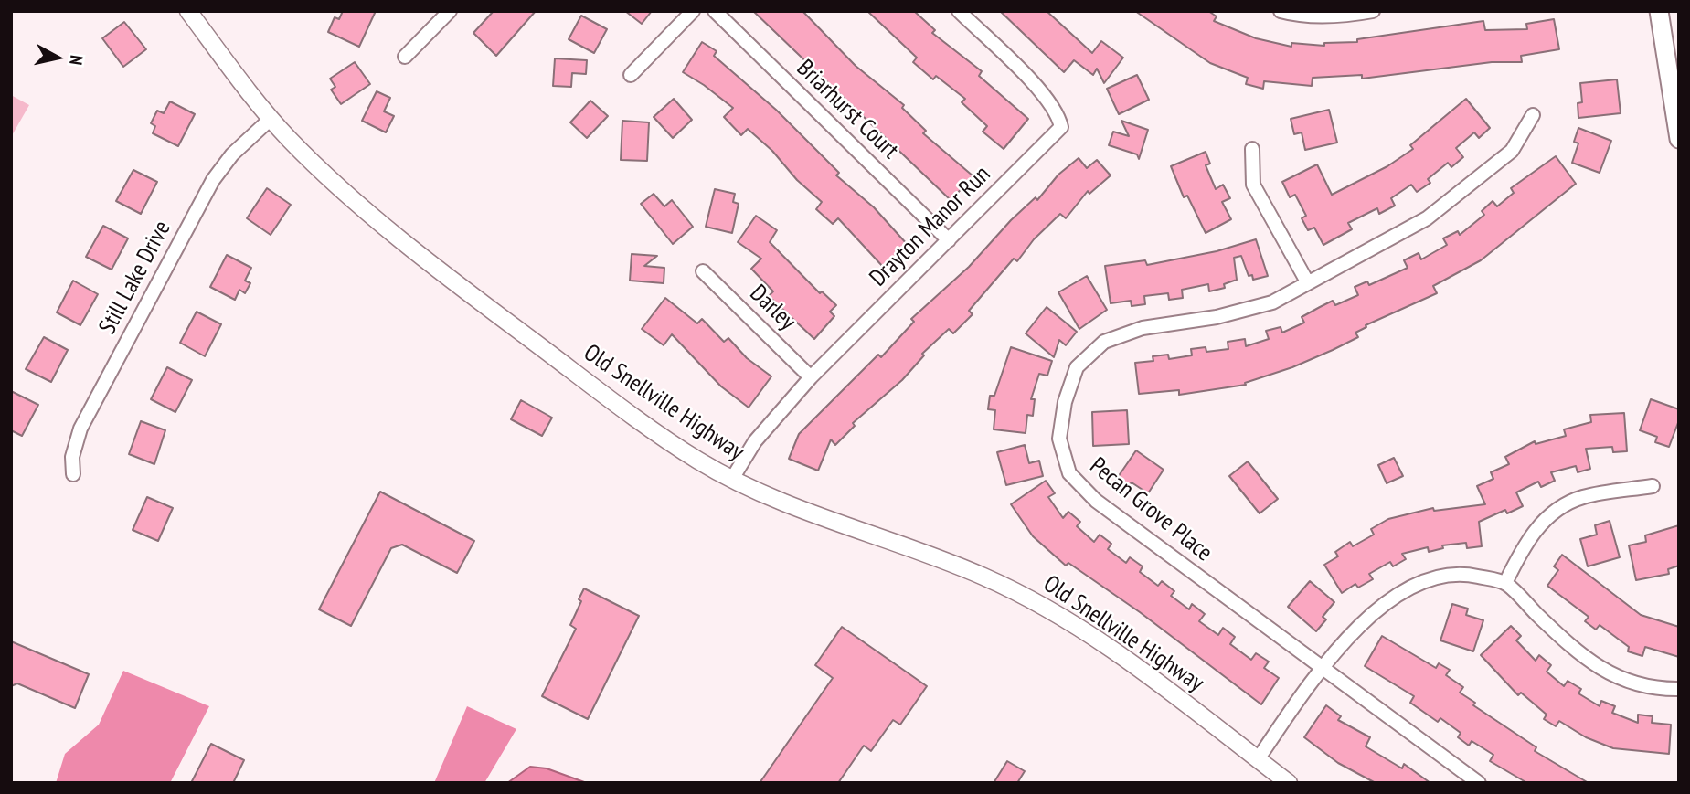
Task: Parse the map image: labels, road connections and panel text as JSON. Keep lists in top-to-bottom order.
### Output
{
  "streets": {
    "street": [
      "Briarhurst Court",
      "Drayton Manor Run",
      "Still Lake Drive",
      "Darley",
      "Old Snellville Highway",
      "Pecan Grove Place"
    ]
  },
  "crossings": [
    ["Briarhurst Court", "Drayton Manor Run"],
    ["Drayton Manor Run", "Darley"],
    ["Drayton Manor Run", "Old Snellville Highway"],
    ["Still Lake Drive", "Old Snellville Highway"]
  ],
  "north": "right"
}
